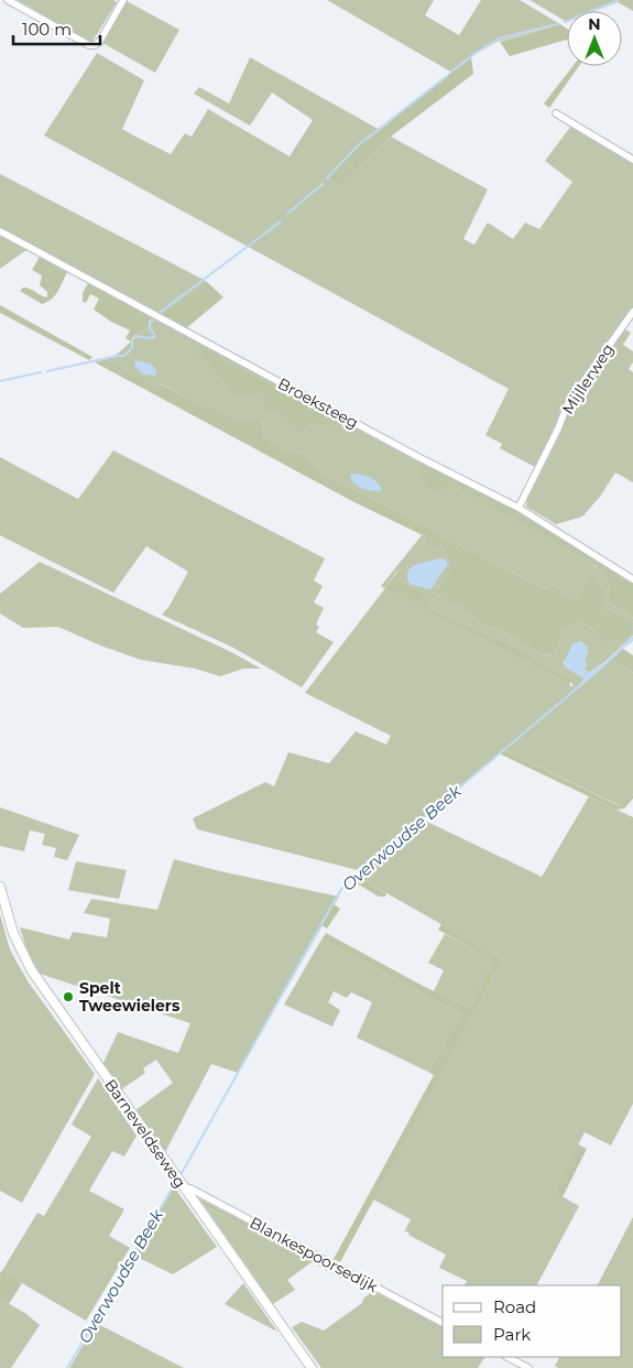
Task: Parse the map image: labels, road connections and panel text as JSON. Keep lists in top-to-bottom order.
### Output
{
  "streets": {
    "main road": ["Barneveldseweg"],
    "street": ["Mijllerweg", "Broeksteeg", "Blankespoorsedijk"]
  },
  "crossings": [
    ["Mijllerweg", "Broeksteeg"],
    ["Barneveldseweg", "Blankespoorsedijk"]
  ],
  "water": ["Overwoudse Beek"],
  "places": ["Spelt Tweewielers"],
  "legend": ["Road", "Park"],
  "scale_bar": "100 m",
  "north": "top"
}
